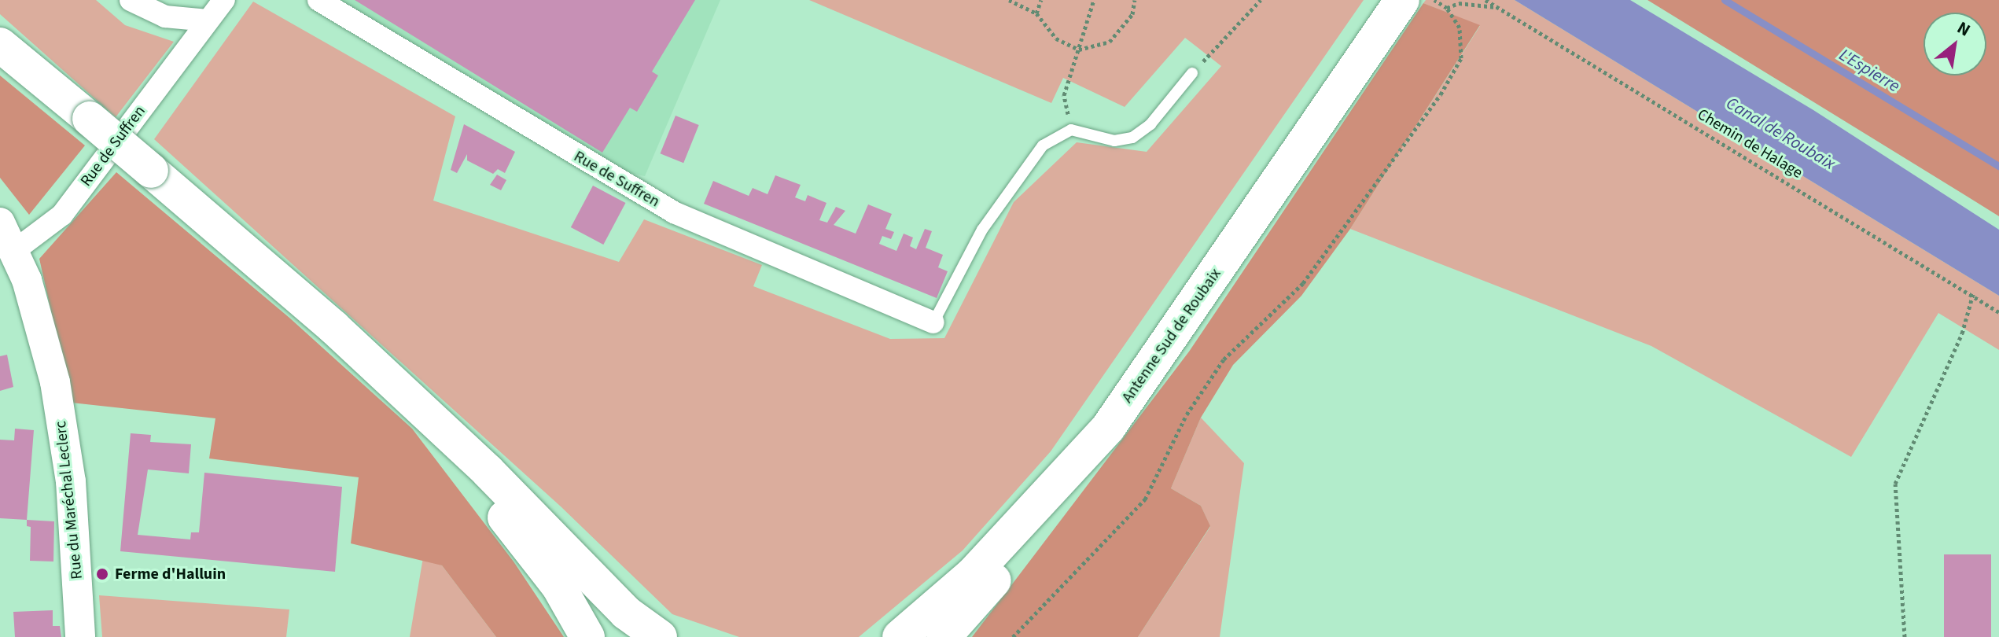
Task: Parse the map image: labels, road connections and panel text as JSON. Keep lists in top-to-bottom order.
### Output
{
  "streets": {
    "highway": ["Antenne Sud de Roubaix"],
    "street": ["Rue de Suffren", "Rue du Maréchal Leclerc"],
    "path": ["Chemin de Halage"]
  },
  "crossings": [
    ["Rue de Suffren", "Rue du Maréchal Leclerc"]
  ],
  "water": ["L'Espierre", "Canal de Roubaix"],
  "places": ["Ferme d'Halluin"],
  "north": "top right"
}
